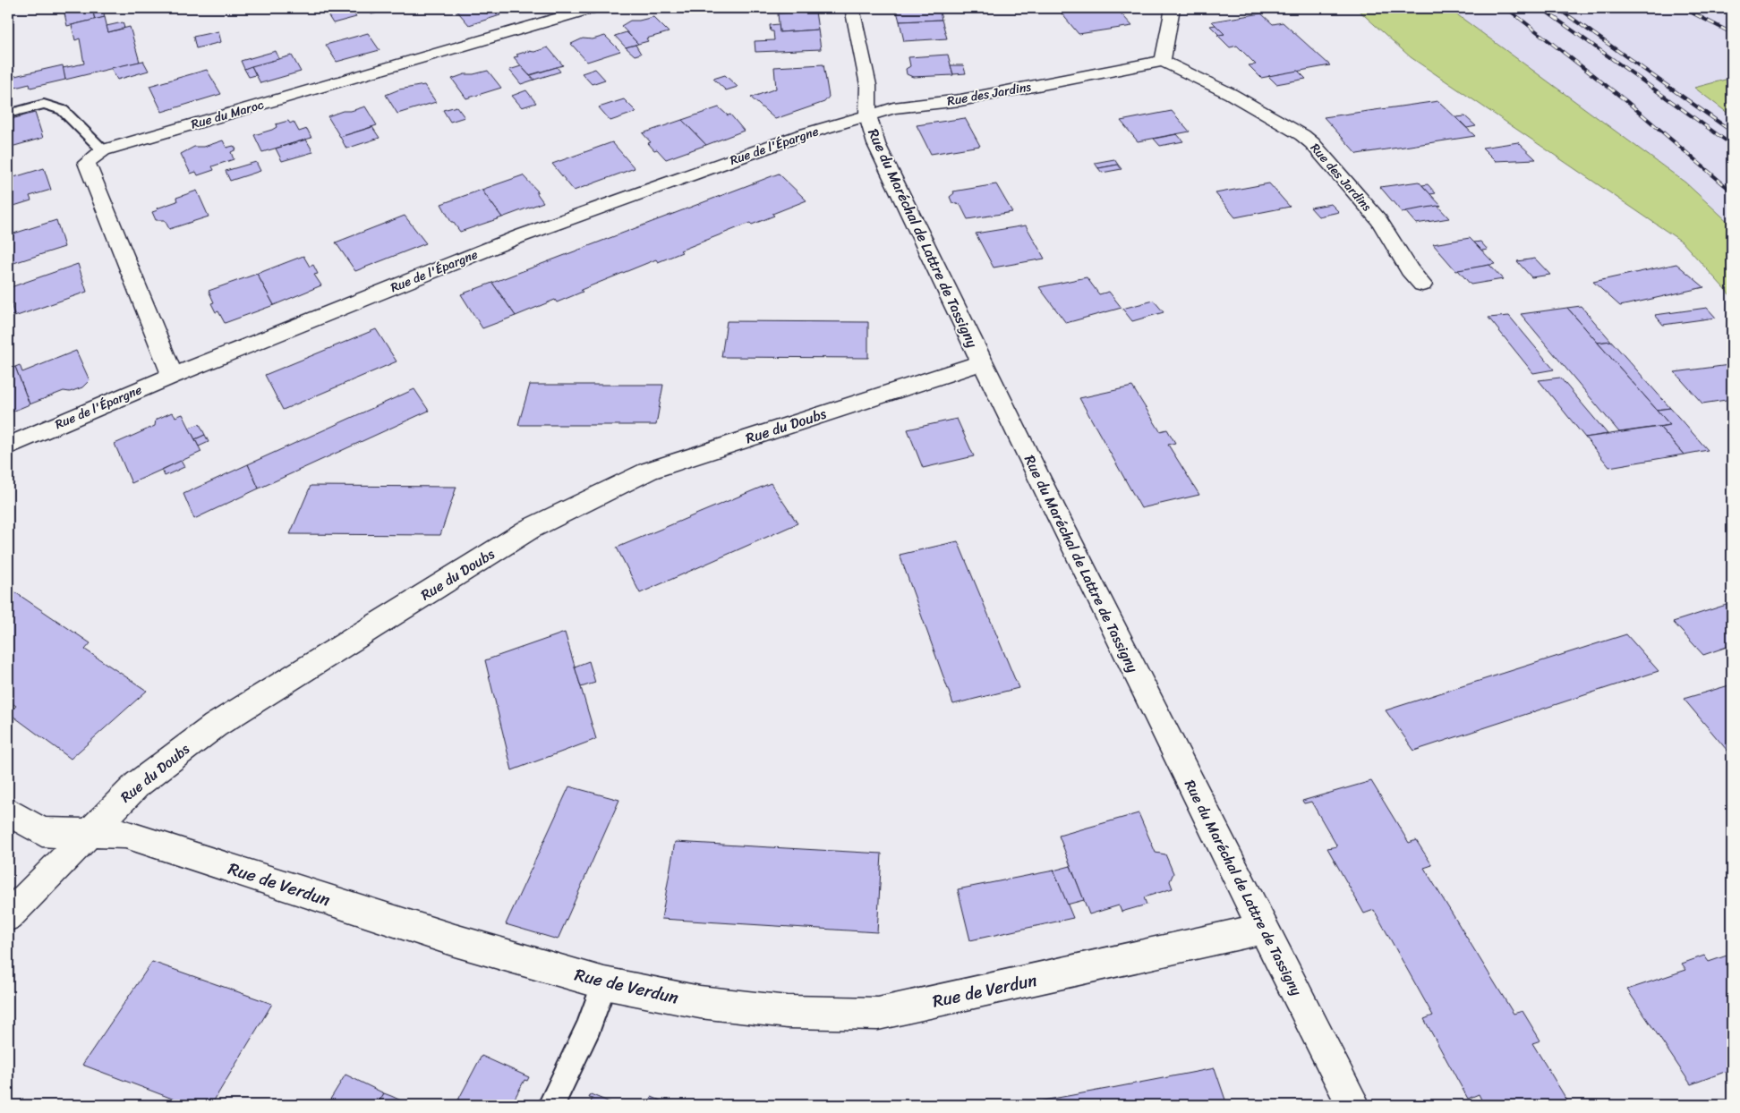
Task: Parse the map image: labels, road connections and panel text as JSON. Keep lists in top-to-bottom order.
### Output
{
  "streets": {
    "street": [
      "Rue des Jardins",
      "Rue du Maroc",
      "Rue de l'Épargne",
      "Rue du Maréchal de Lattre de Tassigny",
      "Rue du Doubs",
      "Rue de Verdun"
    ]
  },
  "crossings": [
    ["Rue des Jardins", "Rue de l'Épargne"],
    ["Rue des Jardins", "Rue du Maréchal de Lattre de Tassigny"],
    ["Rue du Maroc", "Rue de l'Épargne"],
    ["Rue de l'Épargne", "Rue du Maréchal de Lattre de Tassigny"],
    ["Rue du Maréchal de Lattre de Tassigny", "Rue du Doubs"],
    ["Rue du Maréchal de Lattre de Tassigny", "Rue de Verdun"],
    ["Rue du Doubs", "Rue de Verdun"]
  ]
}
